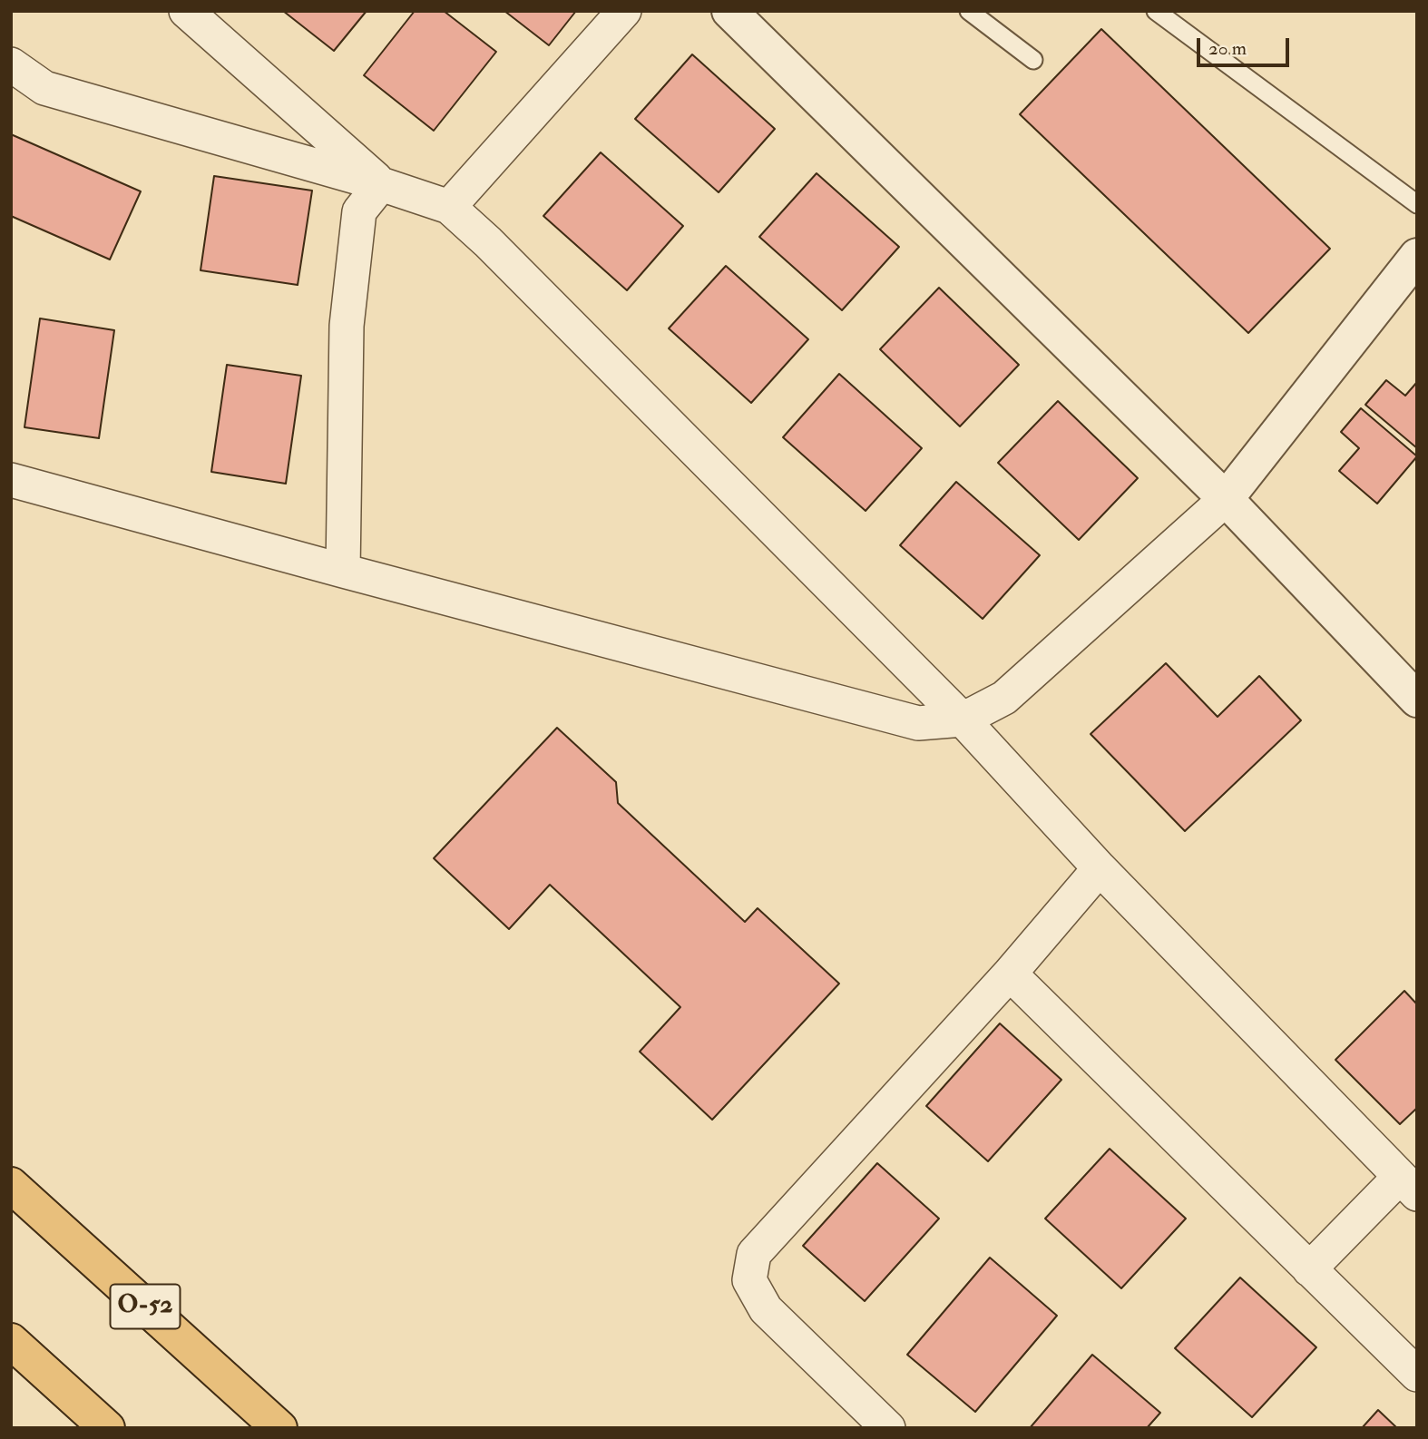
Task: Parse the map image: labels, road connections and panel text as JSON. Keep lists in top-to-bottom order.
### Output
{
  "streets": {
    "highway": ["O-52"]
  },
  "scale_bar": "20 m"
}
